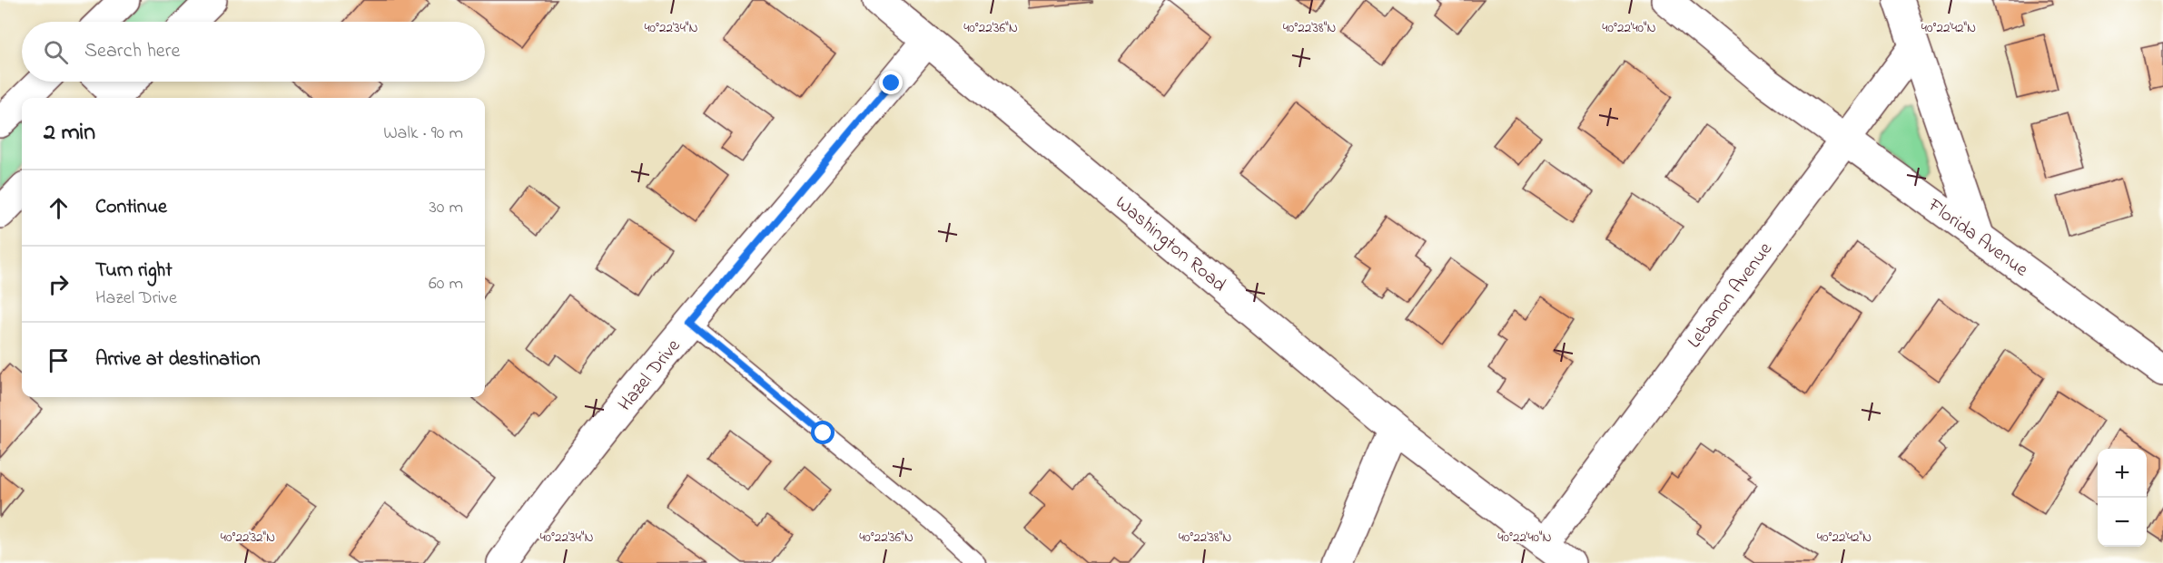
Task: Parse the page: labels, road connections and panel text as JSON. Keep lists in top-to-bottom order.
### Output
{
  "streets": {
    "street": [
      "Florida Avenue",
      "Washington Road",
      "Lebanon Avenue",
      "Hazel Drive"
    ]
  },
  "crossings": [
    ["Florida Avenue", "Lebanon Avenue"],
    ["Washington Road", "Lebanon Avenue"],
    ["Washington Road", "Hazel Drive"]
  ],
  "page": {
    "search": "Search here",
    "heading": ["2 min", "Walk · 90 m"],
    "list": [
      ["Continue", "30 m"],
      ["Turn right", "Hazel Drive", "60 m"],
      "Arrive at destination"
    ],
    "map_buttons": ["+", "−"]
  },
  "coordinates": [
    "40°22'34\"N",
    "40°22'36\"N",
    "40°22'38\"N",
    "40°22'40\"N",
    "40°22'42\"N",
    "40°22'32\"N"
  ]
}
